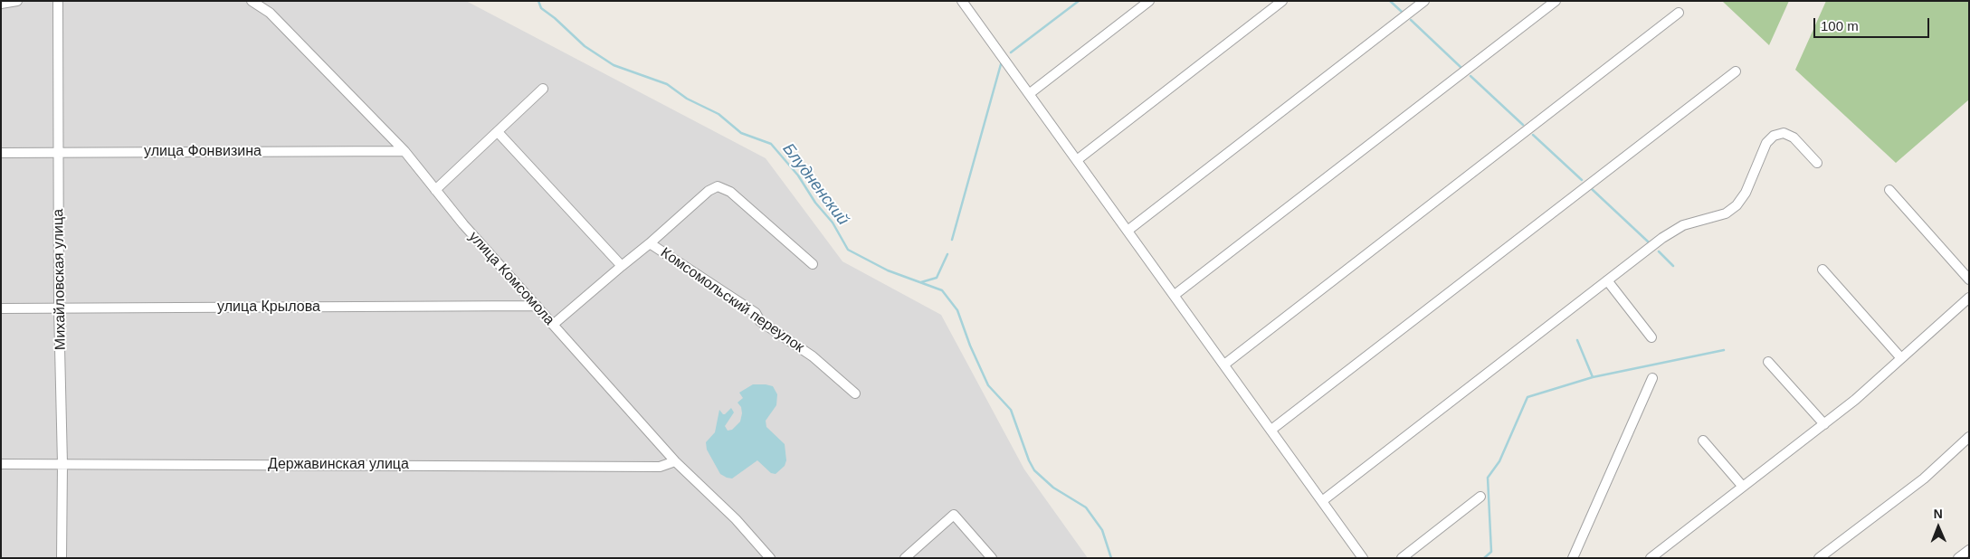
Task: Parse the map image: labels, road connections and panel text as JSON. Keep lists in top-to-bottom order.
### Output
{
  "streets": {
    "street": [
      "улица Фонвизина",
      "улица Комсомола",
      "Михайловская улица",
      "Комсомольский переулок",
      "улица Крылова",
      "Державинская улица"
    ]
  },
  "crossings": [
    ["улица Фонвизина", "улица Комсомола"],
    ["улица Фонвизина", "Михайловская улица"],
    ["улица Комсомола", "Комсомольский переулок"],
    ["улица Комсомола", "улица Крылова"],
    ["улица Комсомола", "Державинская улица"],
    ["Михайловская улица", "улица Крылова"],
    ["Михайловская улица", "Державинская улица"]
  ],
  "water": ["Блудненский"],
  "scale_bar": "100 m",
  "north": "top"
}
